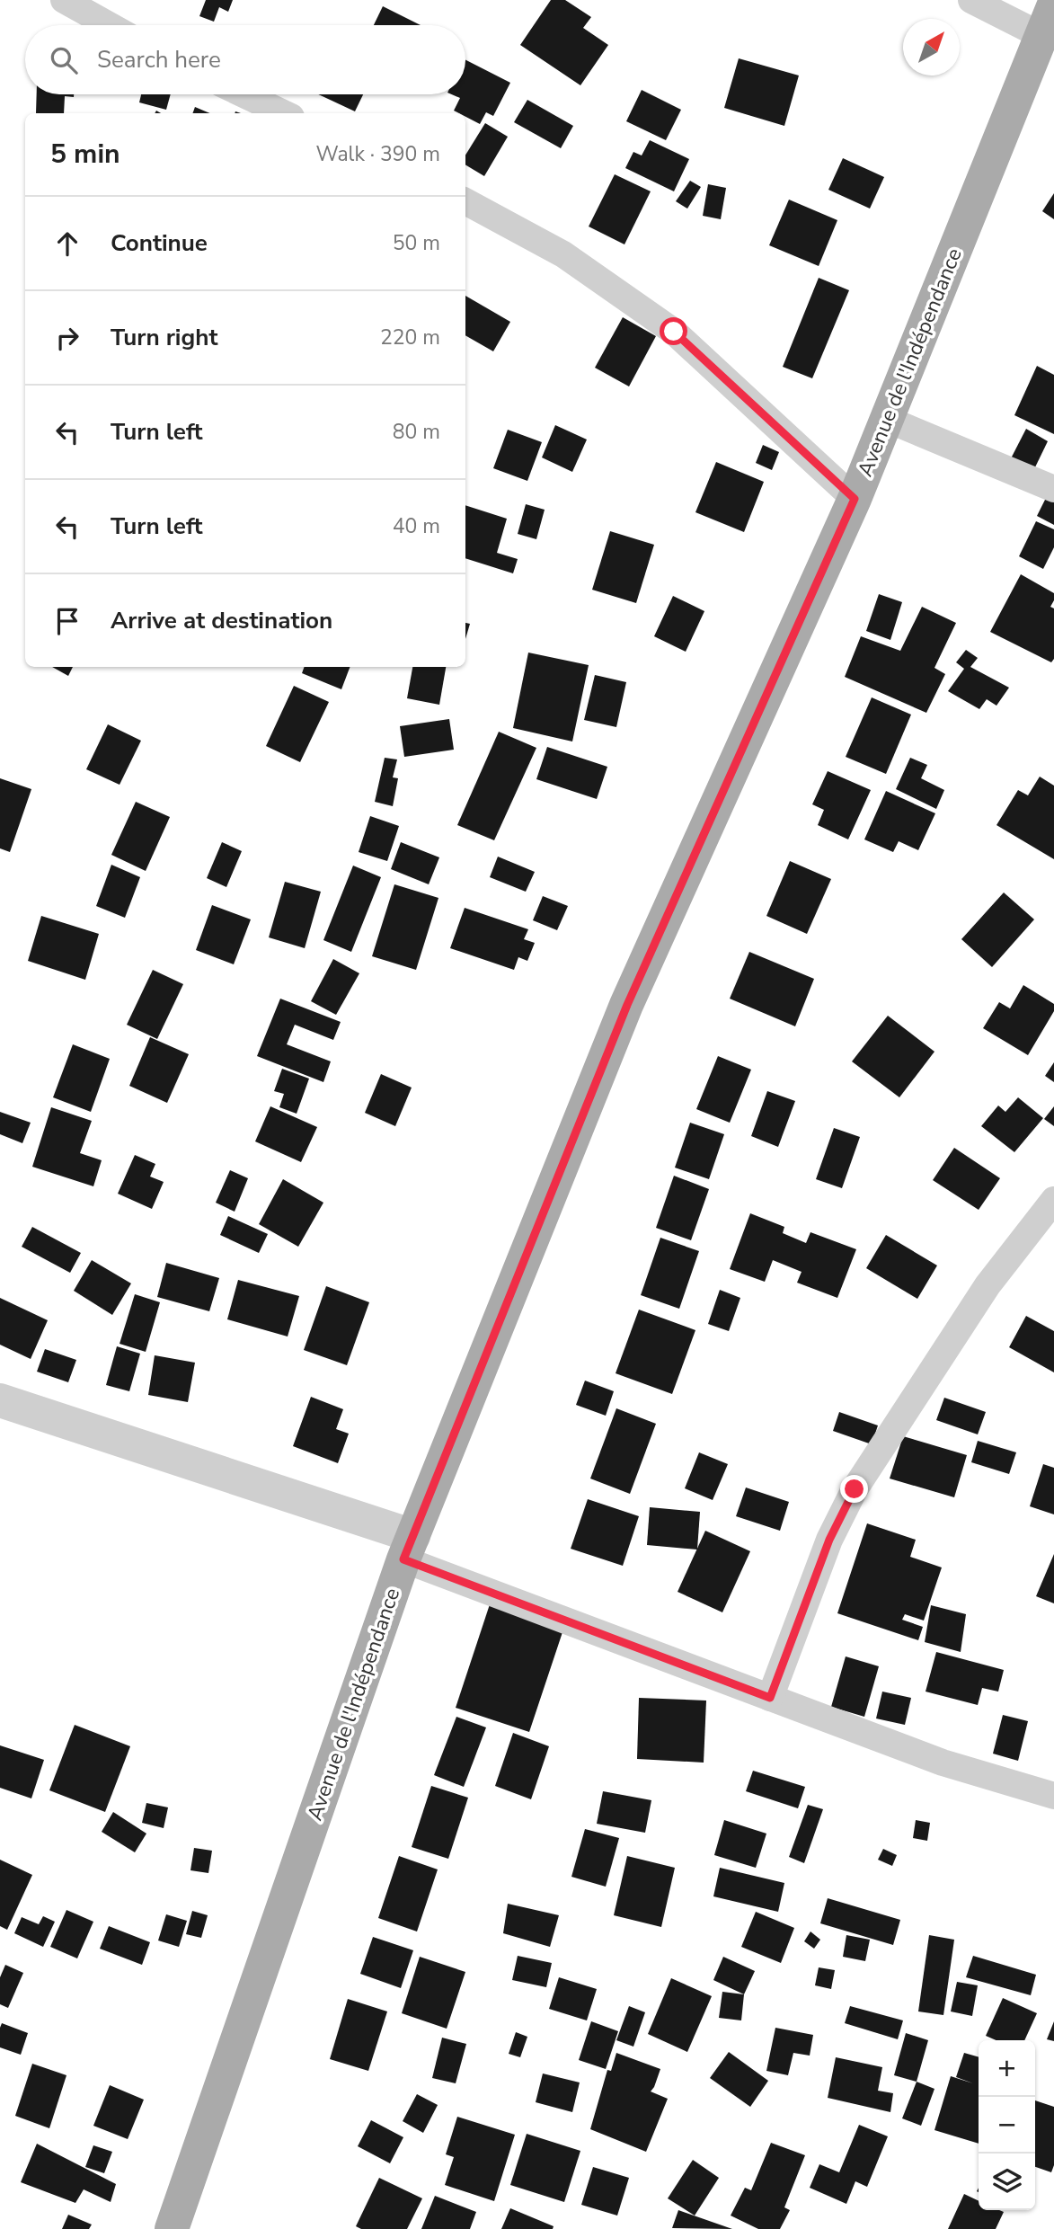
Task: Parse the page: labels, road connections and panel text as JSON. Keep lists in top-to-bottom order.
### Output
{
  "streets": {
    "main road": ["Avenue de l'Indépendance"]
  },
  "north": "top right",
  "page": {
    "search": "Search here",
    "heading": ["5 min", "Walk · 390 m"],
    "list": [
      ["Continue", "50 m"],
      ["Turn right", "220 m"],
      ["Turn left", "80 m"],
      ["Turn left", "40 m"],
      "Arrive at destination"
    ],
    "map_buttons": ["+", "−"]
  }
}
